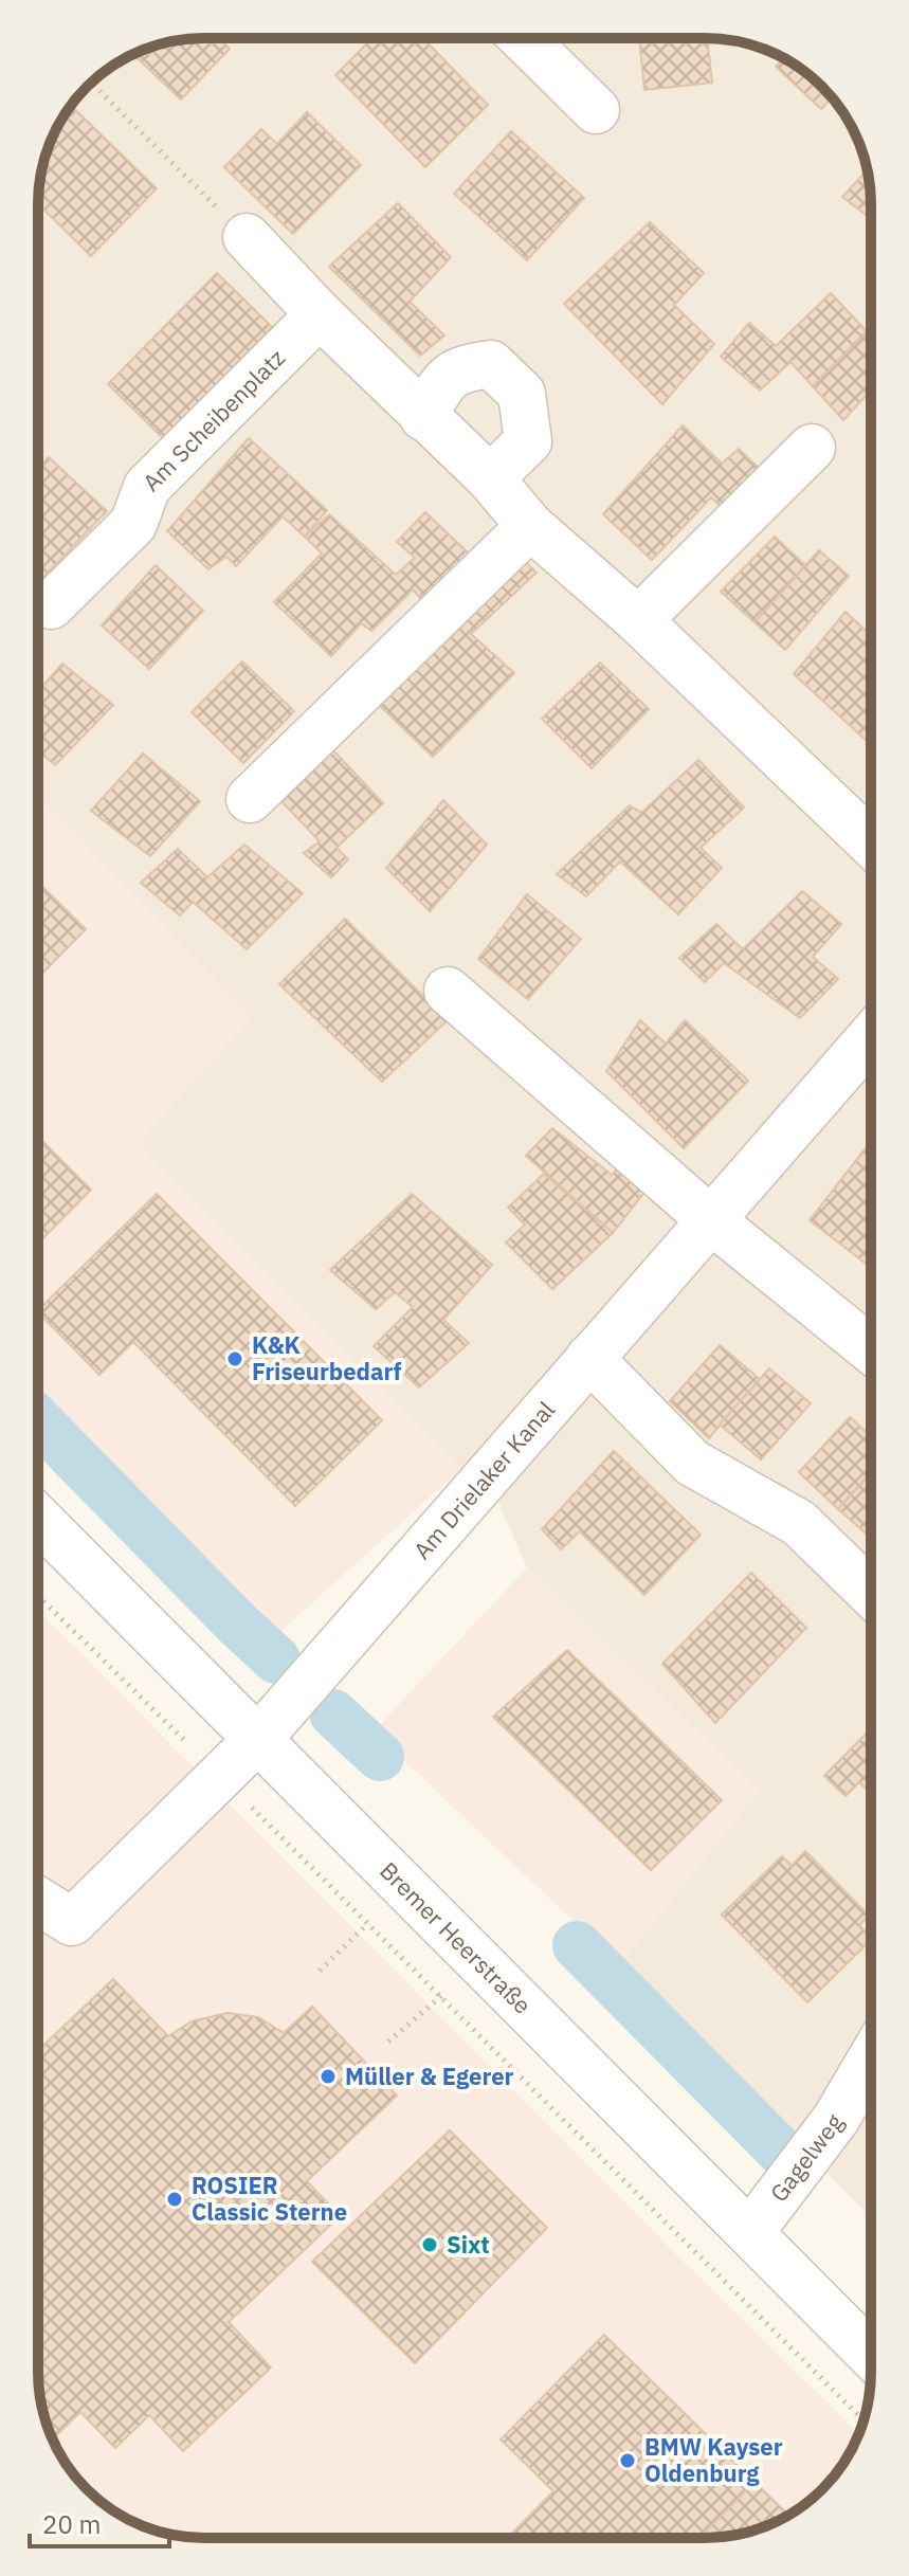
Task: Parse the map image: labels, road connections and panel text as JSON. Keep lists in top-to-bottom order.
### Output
{
  "streets": {
    "street": [
      "Am Scheibenplatz",
      "Am Drielaker Kanal",
      "Bremer Heerstraße",
      "Gagelweg"
    ]
  },
  "crossings": [
    ["Am Drielaker Kanal", "Bremer Heerstraße"],
    ["Bremer Heerstraße", "Gagelweg"]
  ],
  "places": [
    "K&K Friseurbedarf",
    "Müller & Egerer",
    "ROSIER Classic Sterne",
    "Sixt",
    "BMW Kayser Oldenburg"
  ],
  "scale_bar": "20 m"
}
